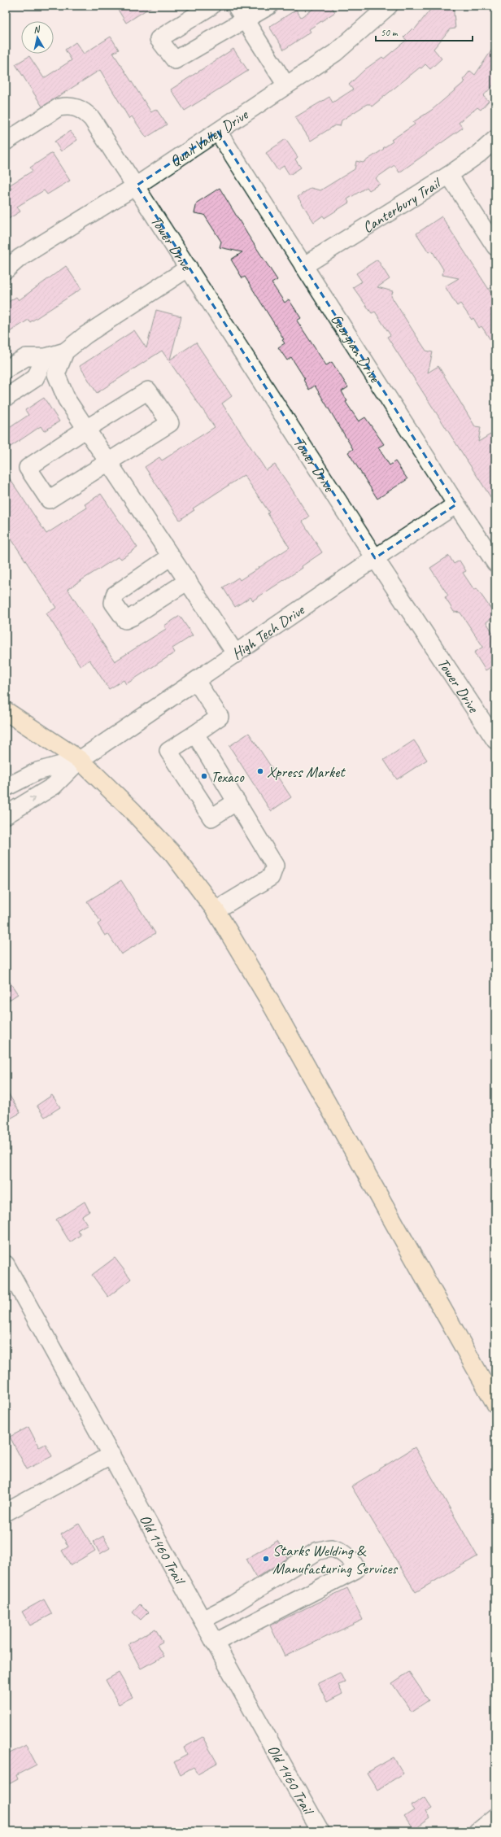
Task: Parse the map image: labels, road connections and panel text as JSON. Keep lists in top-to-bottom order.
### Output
{
  "streets": {
    "street": [
      "Quail Valley Drive",
      "Canterbury Trail",
      "Tower Drive",
      "Georgian Drive",
      "High Tech Drive",
      "Old 1460 Trail"
    ]
  },
  "crossings": [
    ["Quail Valley Drive", "Tower Drive"],
    ["Quail Valley Drive", "Georgian Drive"],
    ["Canterbury Trail", "Georgian Drive"],
    ["Tower Drive", "High Tech Drive"],
    ["Georgian Drive", "High Tech Drive"]
  ],
  "places": ["Xpress Market", "Texaco", "Starks Welding & Manufacturing Services"],
  "scale_bar": "50 m",
  "north": "top"
}
